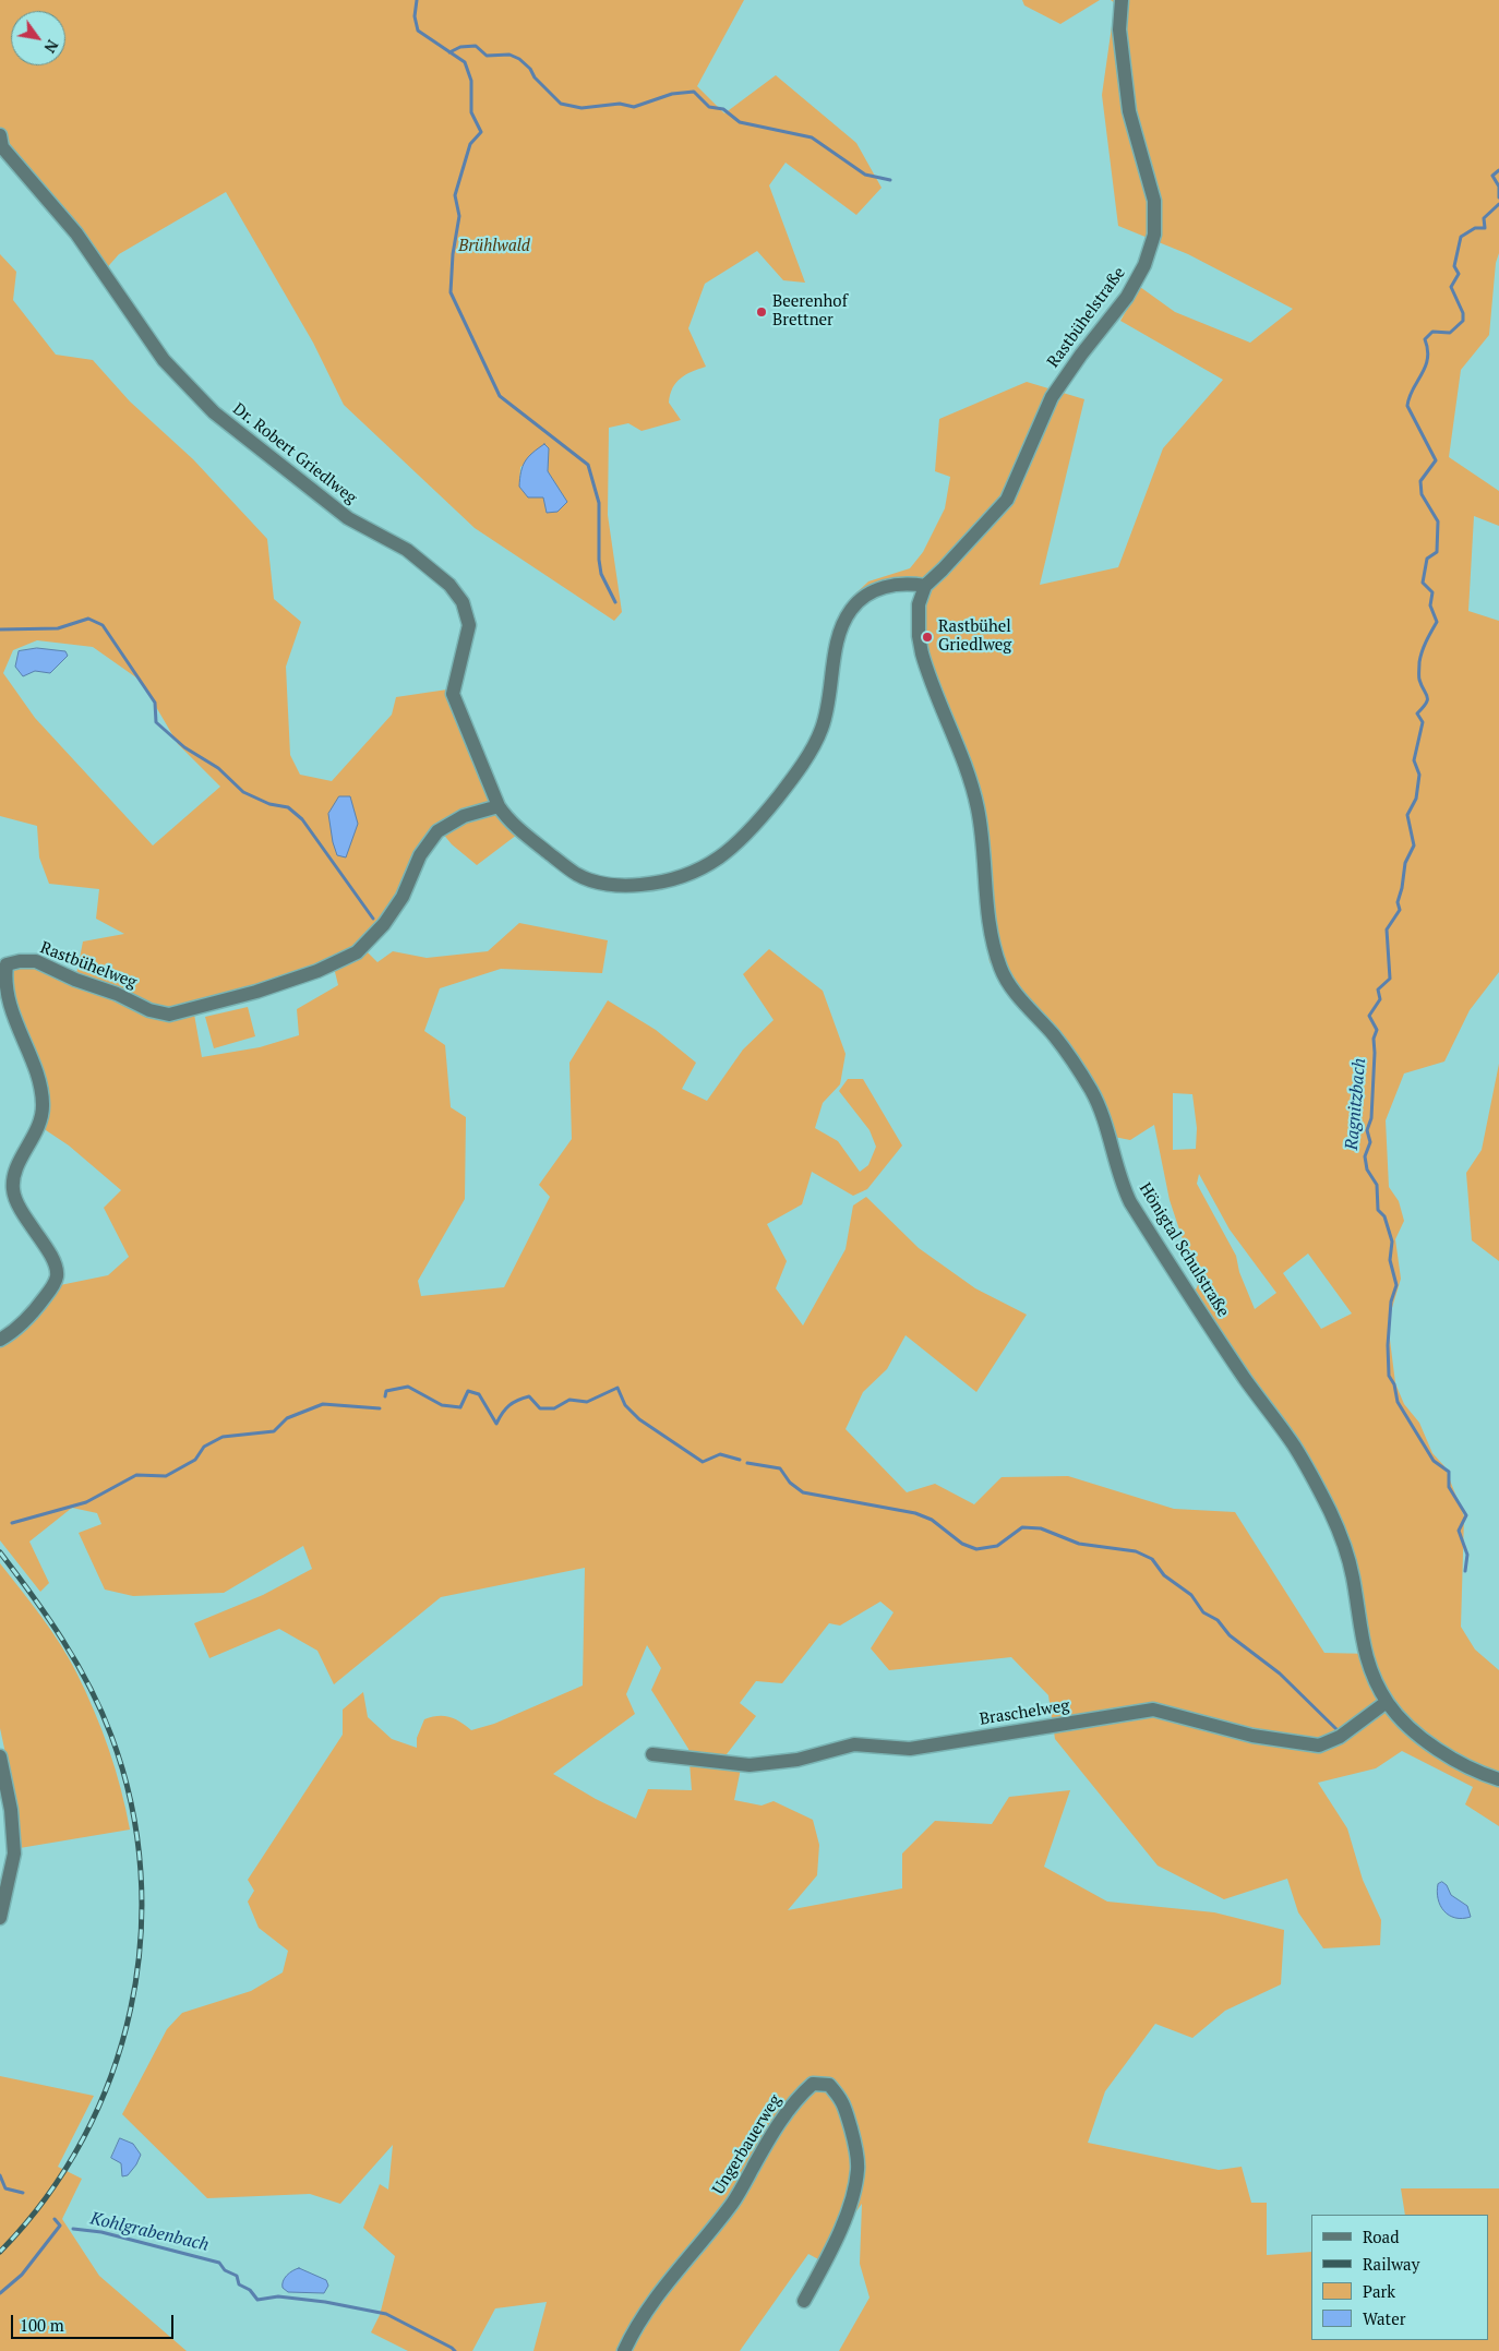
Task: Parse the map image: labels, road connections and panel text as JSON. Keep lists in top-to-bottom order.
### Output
{
  "streets": {
    "street": [
      "Rastbühelstraße",
      "Dr. Robert Griedlweg",
      "Rastbühelweg",
      "Hönigtal Schulstraße",
      "Braschelweg",
      "Ungerbauerweg"
    ]
  },
  "crossings": [
    ["Rastbühelstraße", "Hönigtal Schulstraße"],
    ["Dr. Robert Griedlweg", "Rastbühelweg"],
    ["Hönigtal Schulstraße", "Braschelweg"]
  ],
  "water": ["Ragnitzbach", "Kohlgrabenbach"],
  "parks": ["Brühlwald"],
  "places": ["Beerenhof Brettner", "Rastbühel Griedlweg"],
  "legend": [
    "Road",
    "Railway",
    "Park",
    "Water"
  ],
  "scale_bar": "100 m",
  "north": "bottom right"
}
